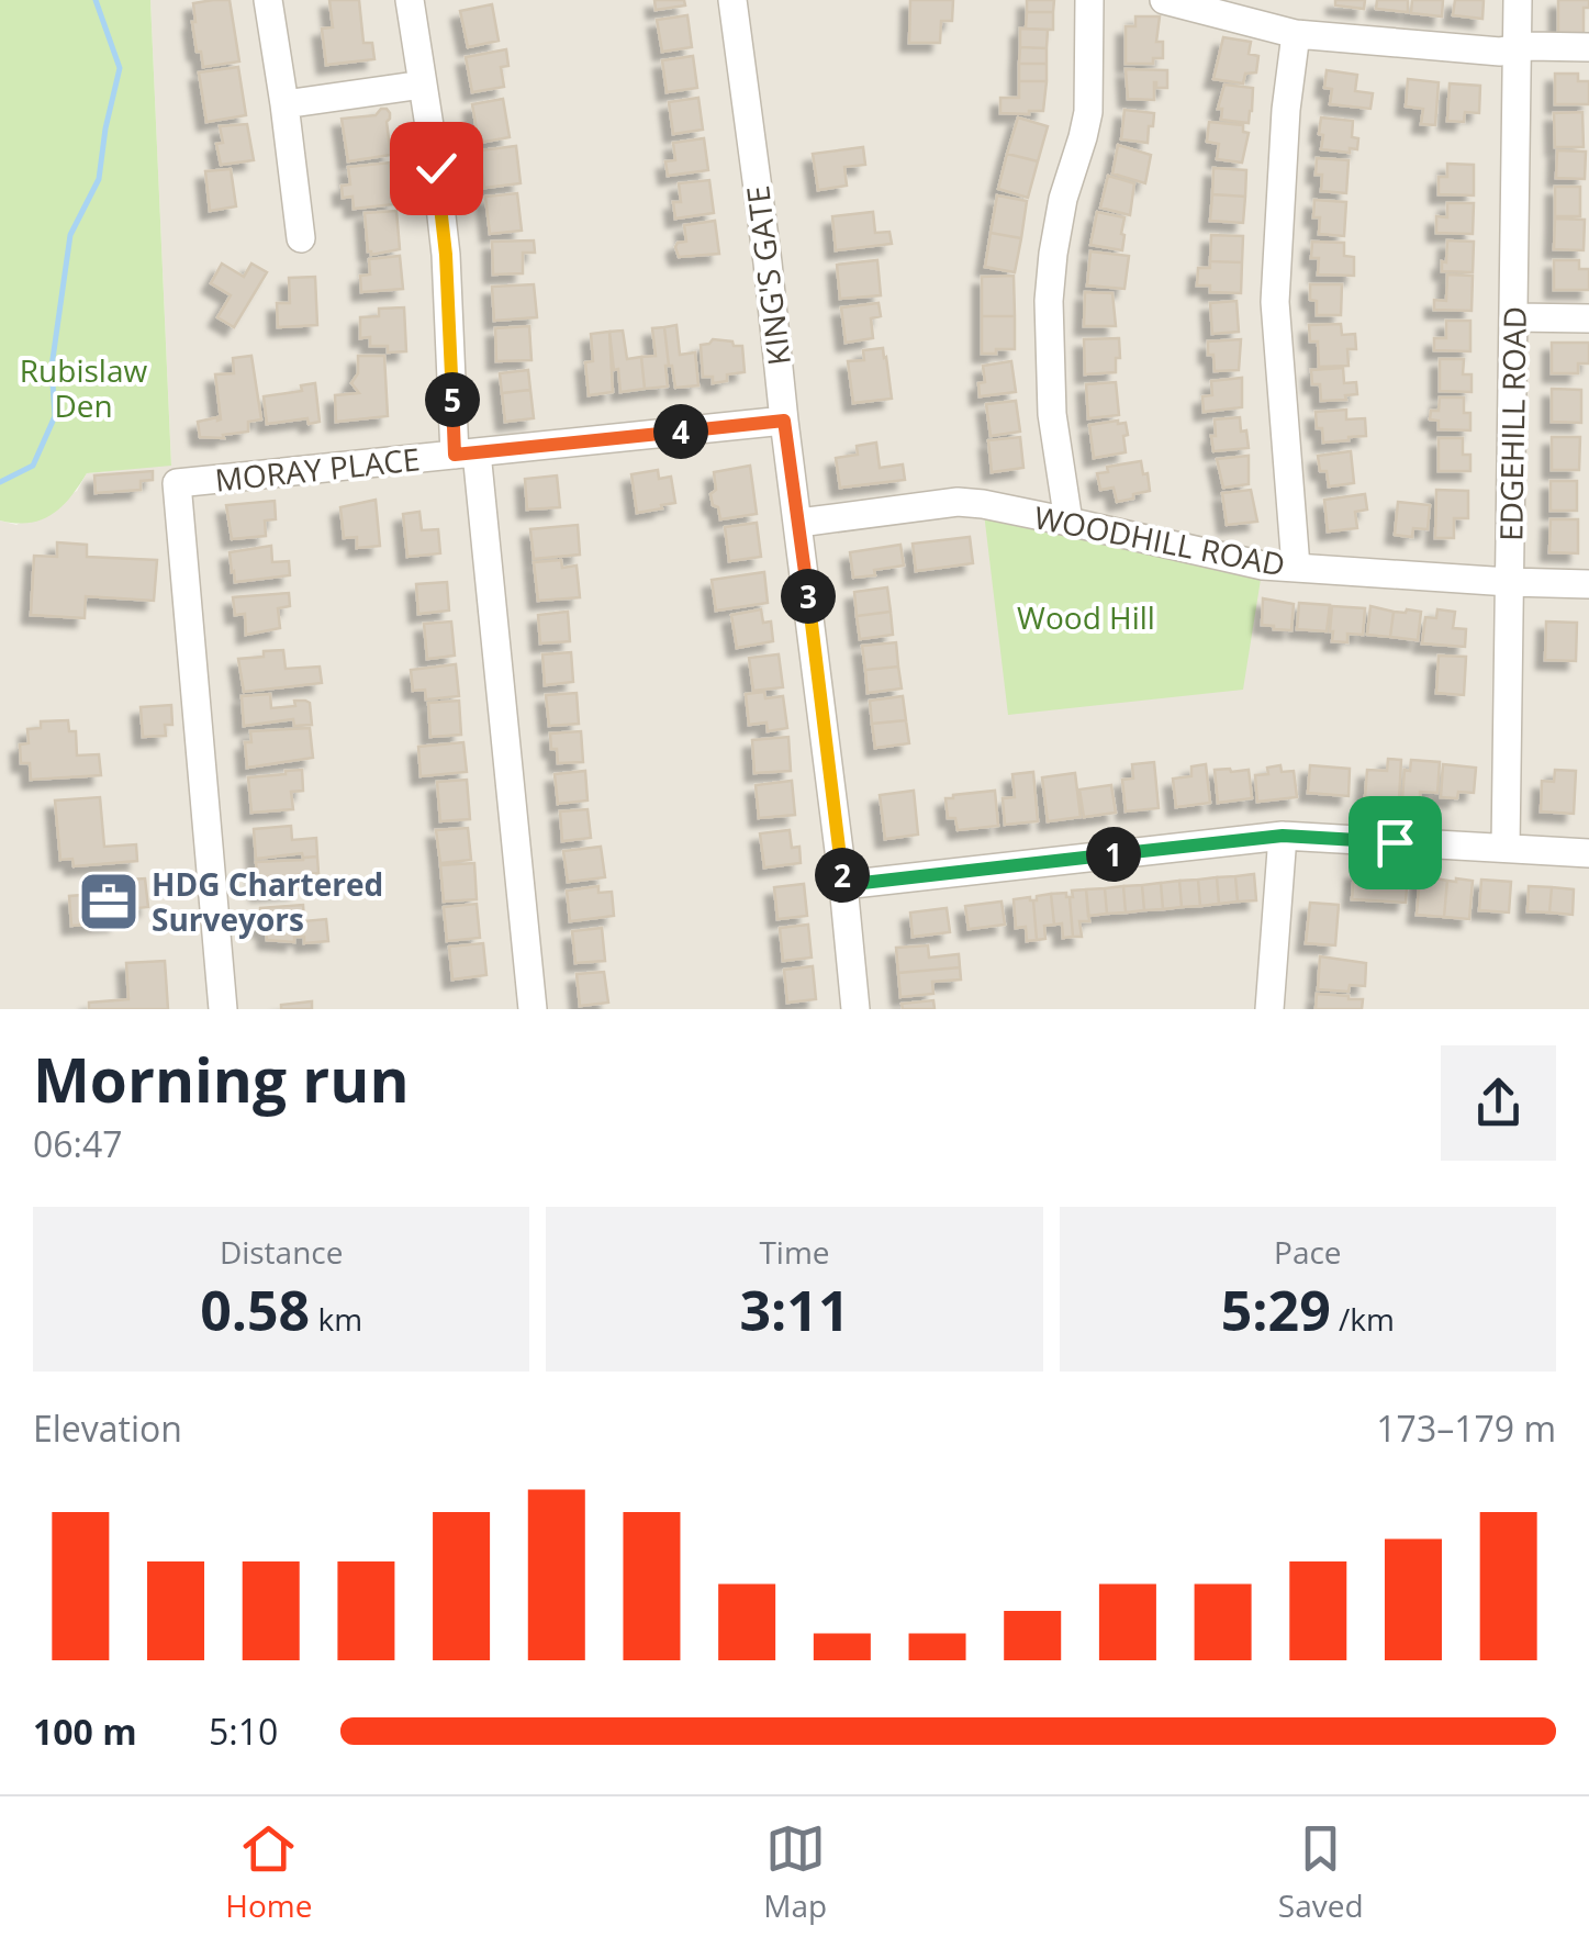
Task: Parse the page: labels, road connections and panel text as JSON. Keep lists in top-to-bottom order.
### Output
{
  "streets": {
    "street": [
      "KING'S GATE",
      "EDGEHILL ROAD",
      "MORAY PLACE",
      "WOODHILL ROAD"
    ]
  },
  "crossings": [
    ["KING'S GATE", "MORAY PLACE"],
    ["KING'S GATE", "WOODHILL ROAD"],
    ["EDGEHILL ROAD", "WOODHILL ROAD"]
  ],
  "parks": ["Rubislaw Den", "Wood Hill"],
  "places": {
    "office": ["HDG Chartered Surveyors"]
  },
  "page": {
    "pins": [
      "5",
      "4",
      "3",
      "1",
      "2"
    ],
    "heading": ["Morning run", "06:47"],
    "stats": [
      ["Distance", "0.58 km"],
      ["Time", "3:11"],
      ["Pace", "5:29 /km"]
    ],
    "chart": ["Elevation", "173–179 m"],
    "list": [
      {
        "name": "100 m",
        "note": "5:10"
      }
    ],
    "tabs": ["Home", "Map", "Saved"]
  }
}
